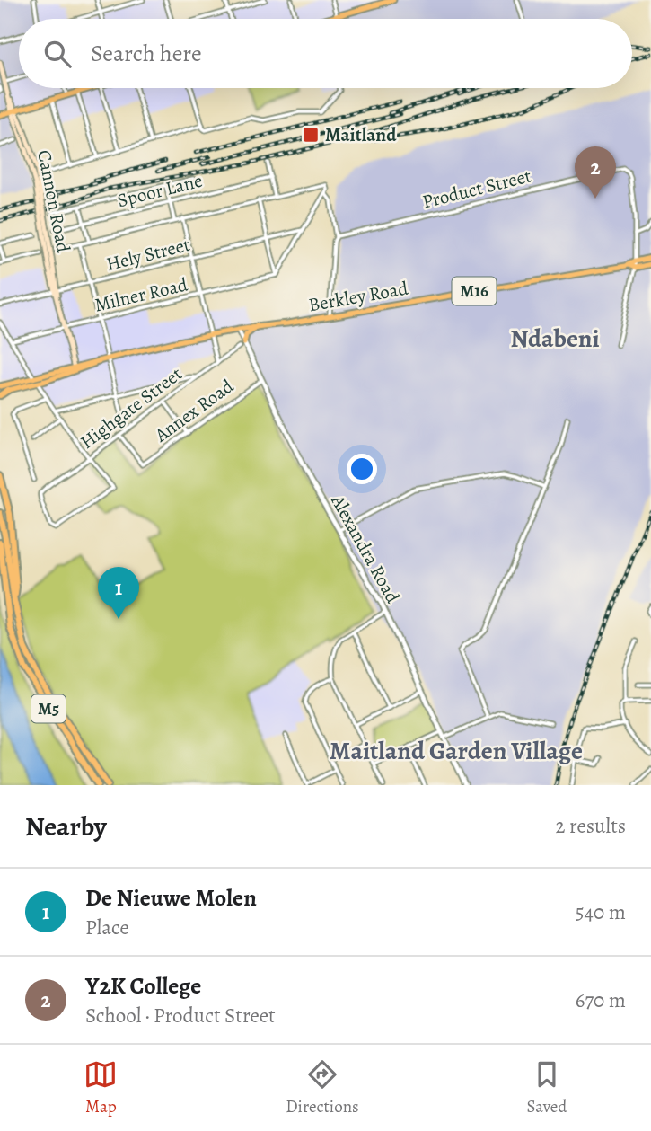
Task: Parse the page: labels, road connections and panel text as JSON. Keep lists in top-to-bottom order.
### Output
{
  "streets": {
    "highway": ["M5"],
    "main road": ["Cannon Road", "M16", "Berkley Road"],
    "street": [
      "Product Street",
      "Spoor Lane",
      "Hely Street",
      "Milner Road",
      "Highgate Street",
      "Annex Road",
      "Alexandra Road"
    ]
  },
  "crossings": [
    ["Cannon Road", "Hely Street"],
    ["Cannon Road", "Milner Road"],
    ["Cannon Road", "Berkley Road"],
    ["Berkley Road", "Alexandra Road"],
    ["Highgate Street", "Annex Road"],
    ["Annex Road", "Alexandra Road"]
  ],
  "districts": ["Ndabeni", "Maitland Garden Village"],
  "places": {
    "transit": ["Maitland"]
  },
  "page": {
    "search": "Search here",
    "pins": ["2", "1"],
    "heading": ["Nearby", "2 results"],
    "list": [
      {
        "mark": "1",
        "name": "De Nieuwe Molen",
        "note": "Place",
        "value": "540 m"
      },
      {
        "mark": "2",
        "name": "Y2K College",
        "note": "School · Product Street",
        "value": "670 m"
      }
    ],
    "nav": ["Map", "Directions", "Saved"]
  }
}
